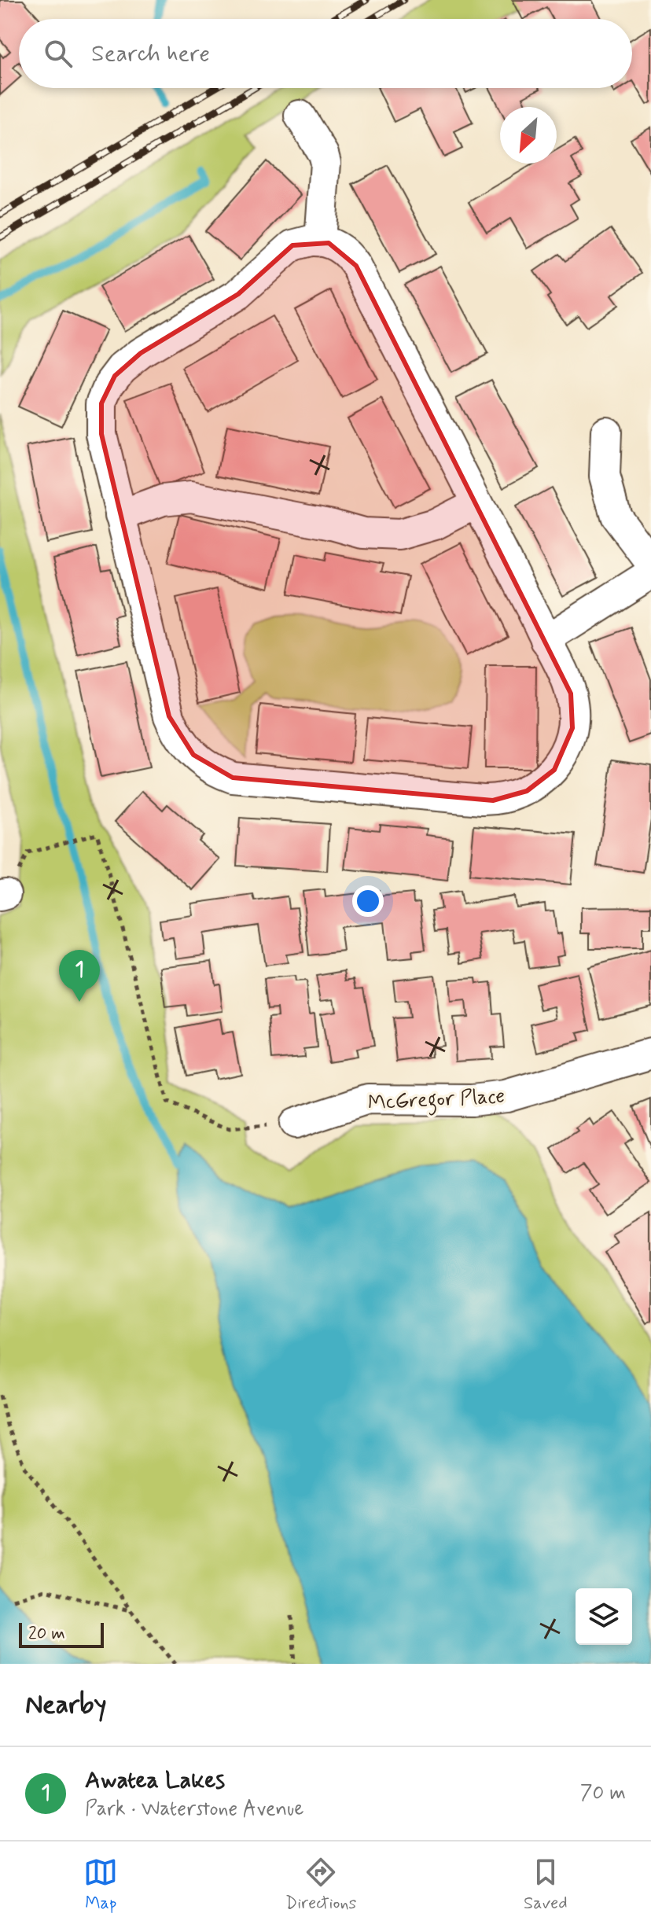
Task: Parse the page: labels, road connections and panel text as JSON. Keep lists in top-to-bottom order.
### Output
{
  "streets": {
    "street": ["McGregor Place"]
  },
  "scale_bar": "20 m",
  "north": "bottom left",
  "page": {
    "search": "Search here",
    "pins": "1",
    "scale": "20 m",
    "heading": "Nearby",
    "list": [
      {
        "mark": "1",
        "name": "Awatea Lakes",
        "note": "Park · Waterstone Avenue",
        "value": "70 m"
      }
    ],
    "nav": ["Map", "Directions", "Saved"]
  }
}
